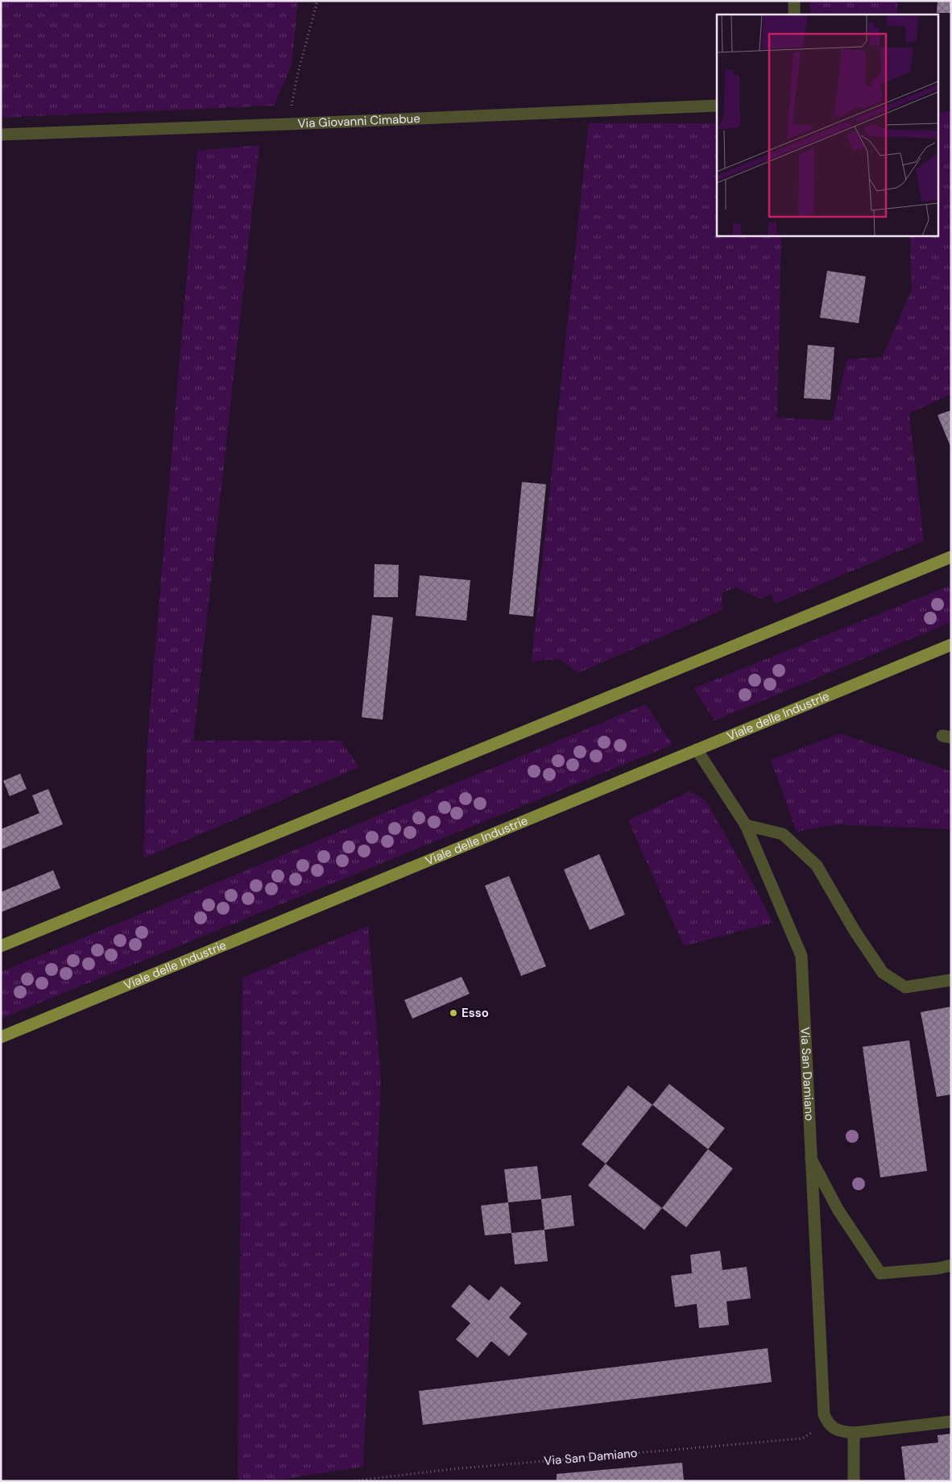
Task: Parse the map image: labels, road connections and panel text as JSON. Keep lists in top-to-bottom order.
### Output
{
  "streets": {
    "main road": ["Viale delle Industrie"],
    "street": ["Via Giovanni Cimabue", "Via San Damiano"]
  },
  "crossings": [
    ["Viale delle Industrie", "Via San Damiano"]
  ],
  "places": ["Esso"]
}
